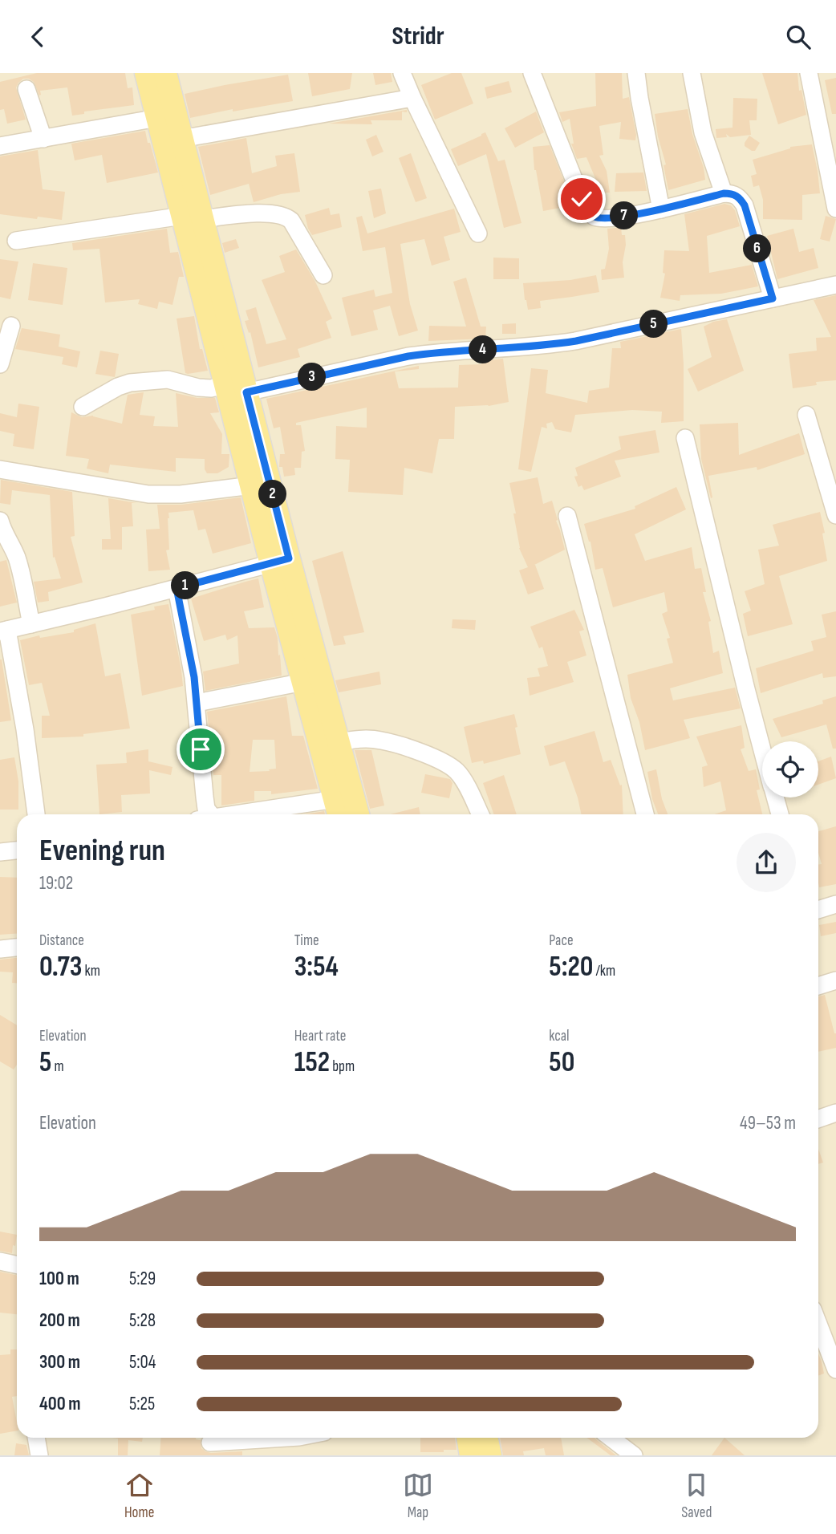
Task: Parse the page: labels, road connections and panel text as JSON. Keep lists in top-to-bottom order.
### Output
{
  "page": {
    "header": "Stridr",
    "pins": [
      "7",
      "6",
      "5",
      "4",
      "3",
      "2",
      "1"
    ],
    "heading": ["Evening run", "19:02"],
    "stats": [
      ["Distance", "0.73 km"],
      ["Time", "3:54"],
      ["Pace", "5:20 /km"],
      ["Elevation", "5 m"],
      ["Heart rate", "152 bpm"],
      ["kcal", "50"]
    ],
    "chart": ["Elevation", "49–53 m"],
    "list": [
      {
        "name": "100 m",
        "note": "5:29"
      },
      {
        "name": "200 m",
        "note": "5:28"
      },
      {
        "name": "300 m",
        "note": "5:04"
      },
      {
        "name": "400 m",
        "note": "5:25"
      }
    ],
    "tabs": ["Home", "Map", "Saved"]
  }
}
